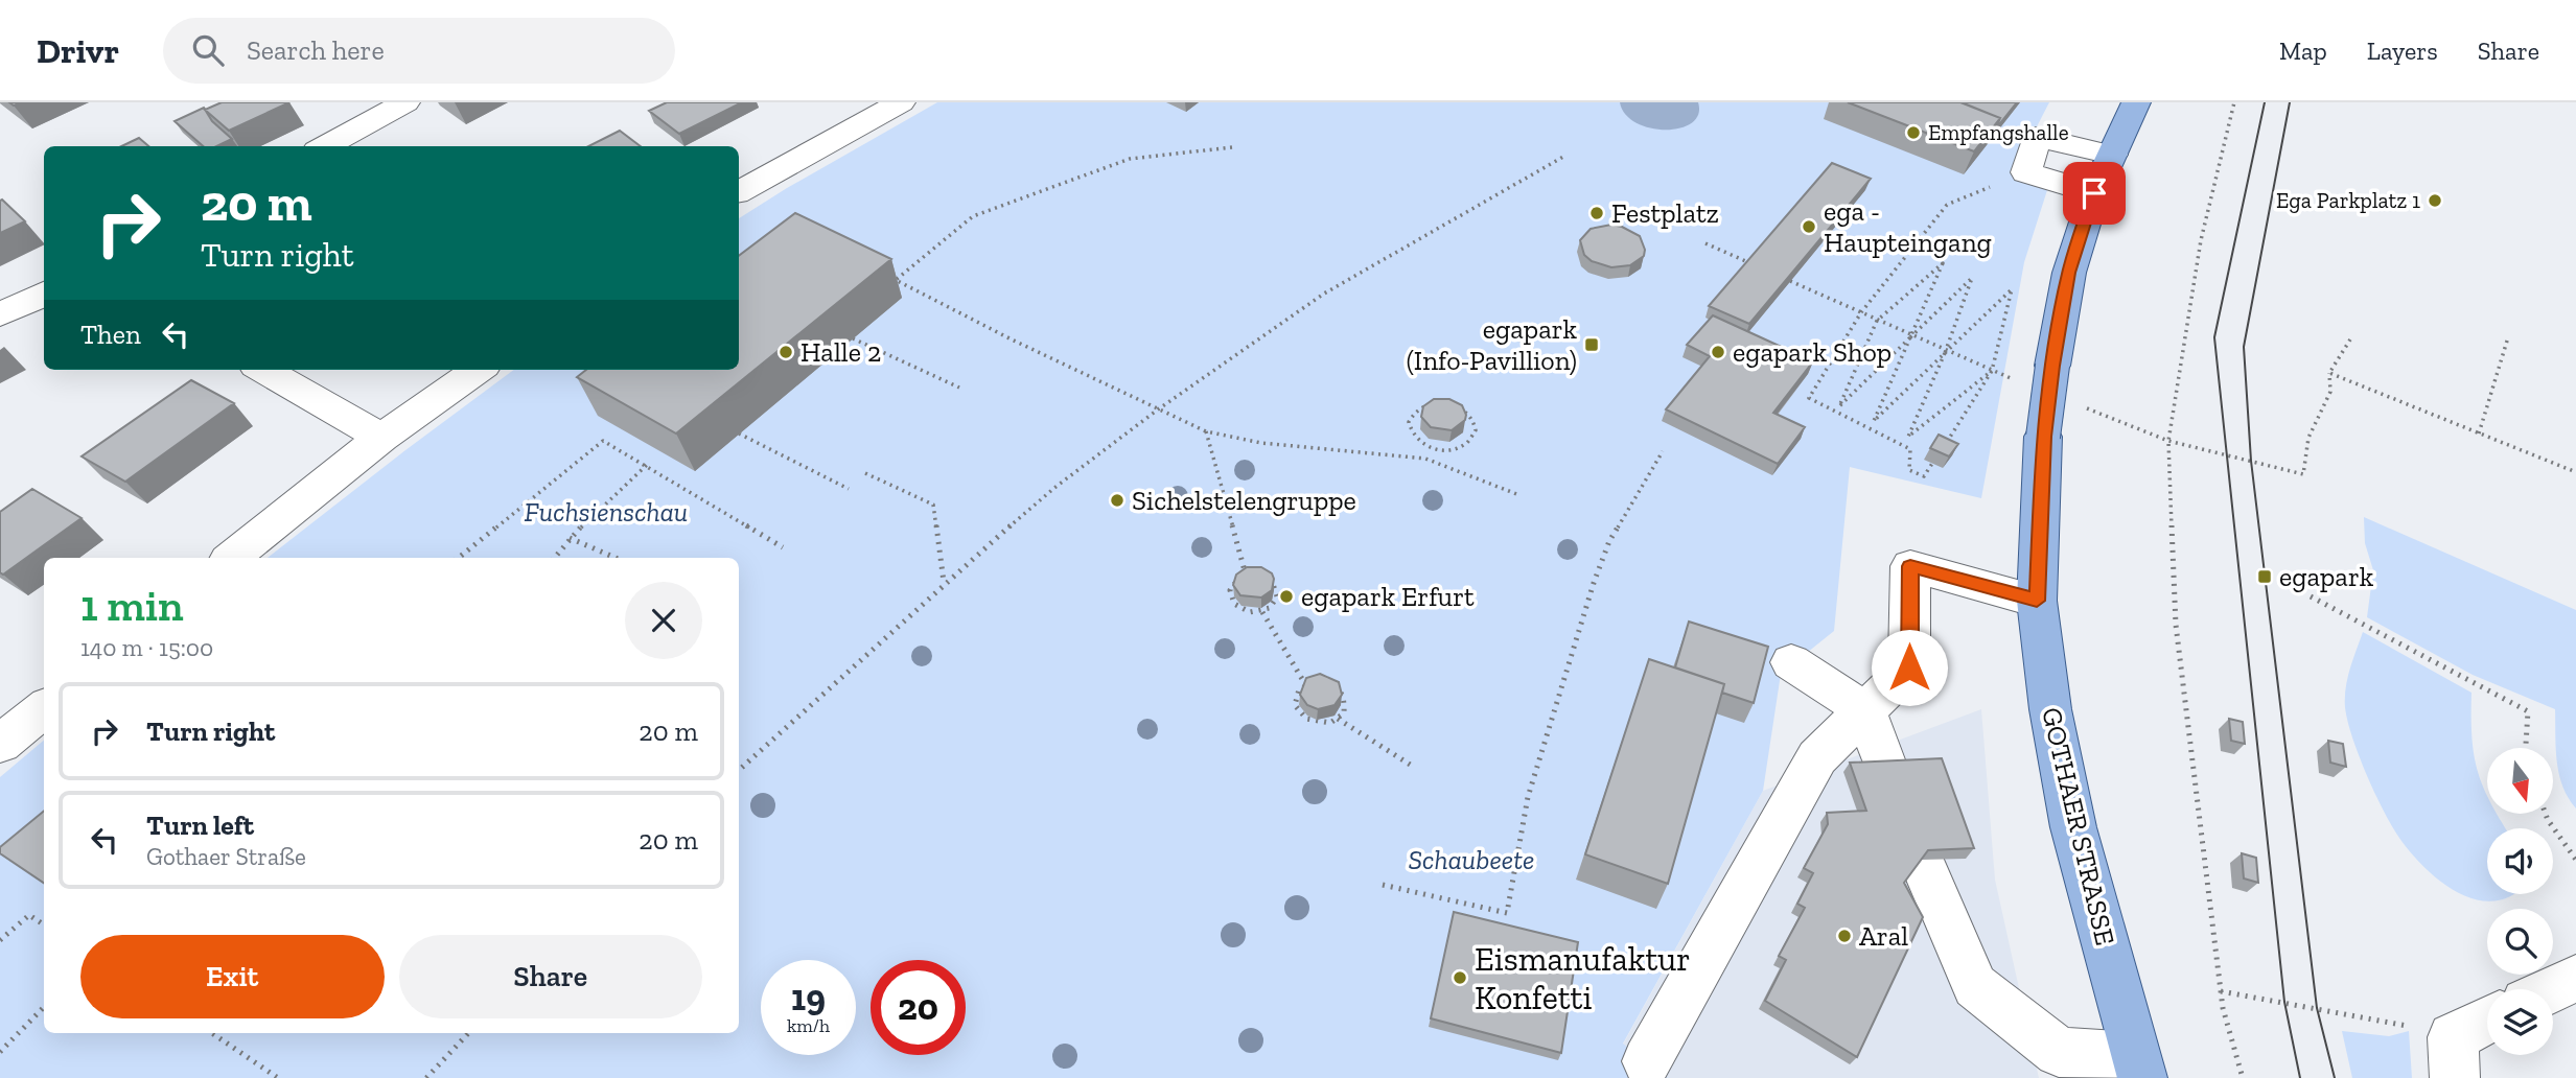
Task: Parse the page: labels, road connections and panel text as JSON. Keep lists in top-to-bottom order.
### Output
{
  "streets": {
    "main road": ["GOTHAER STRASSE"]
  },
  "parks": ["Fuchsienschau", "Schaubeete"],
  "places": {
    "other": [
      "Empfangshalle",
      "Ega Parkplatz 1",
      "Festplatz",
      "ega - Haupteingang",
      "Halle 2",
      "egapark Shop",
      "Sichelstelengruppe",
      "egapark Erfurt",
      "Aral",
      "Eismanufaktur Konfetti"
    ],
    "transit": ["egapark (Info-Pavillion)", "egapark"]
  },
  "north": "bottom",
  "page": {
    "header": "Drivr",
    "search": "Search here",
    "nav": ["Map", "Layers", "Share"],
    "turn": ["20 m", "Turn right"],
    "then": "Then",
    "heading": ["1 min", "140 m · 15:00"],
    "list": [
      {
        "name": "Turn right",
        "value": "20 m"
      },
      {
        "name": "Turn left",
        "note": "Gothaer Straße",
        "value": "20 m"
      }
    ],
    "buttons": ["Exit", "Share"],
    "speed": "19 km/h",
    "limit": "20"
  }
}
